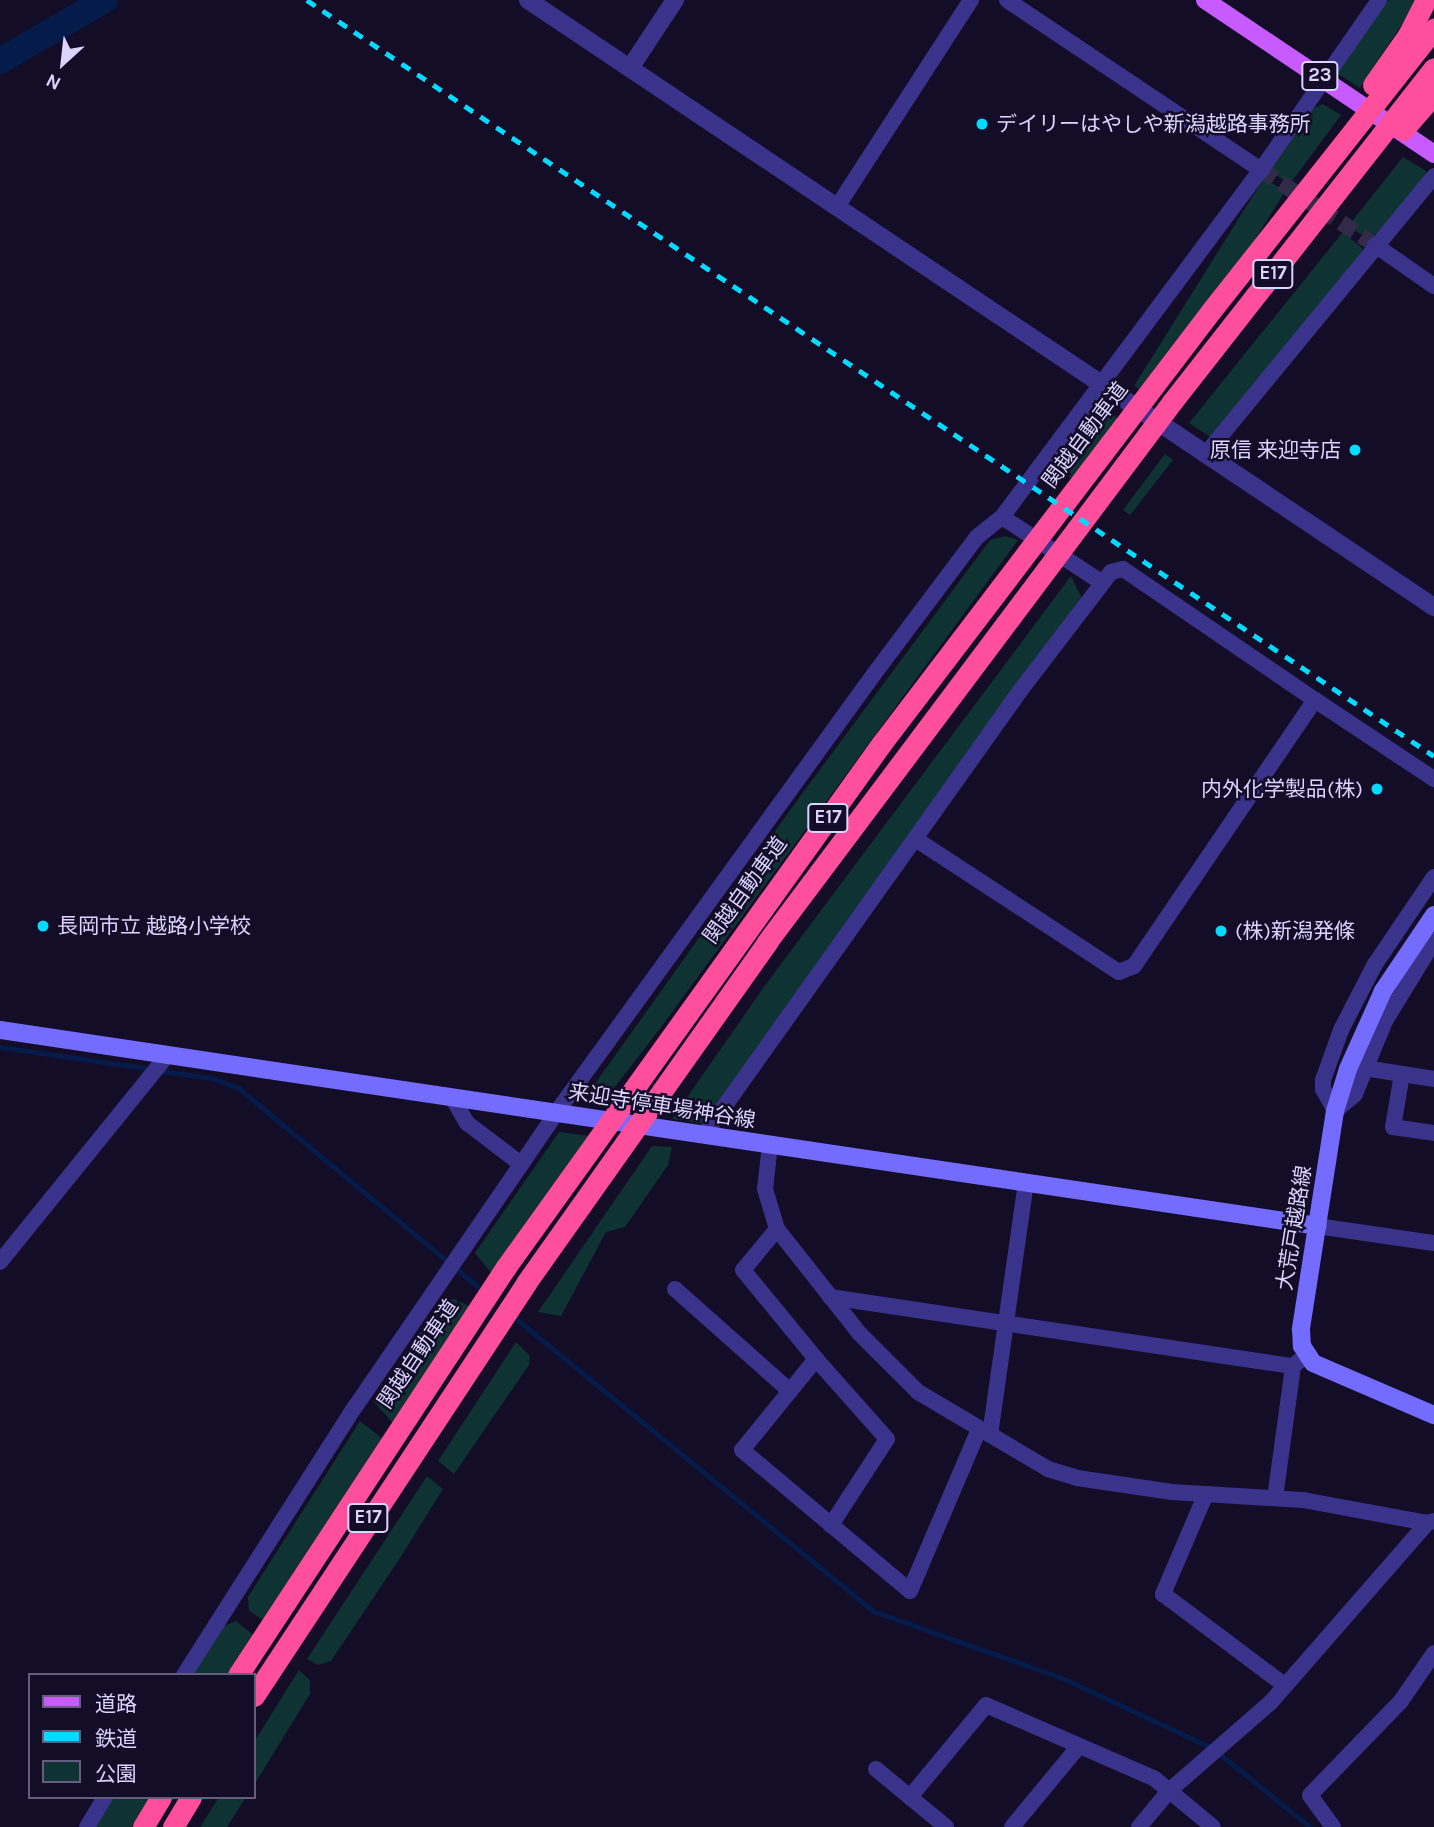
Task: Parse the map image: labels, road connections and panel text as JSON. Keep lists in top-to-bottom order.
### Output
{
  "streets": {
    "highway": ["E17", "関越自動車道"],
    "main road": ["23", "来迎寺停車場神谷線", "大荒戸越路線"]
  },
  "crossings": [
    ["来迎寺停車場神谷線", "大荒戸越路線"]
  ],
  "places": [
    "デイリーはやしや新潟越路事務所",
    "原信 来迎寺店",
    "内外化学製品(株)",
    "長岡市立 越路小学校",
    "(株)新潟発條"
  ],
  "legend": ["道路", "鉄道", "公園"],
  "north": "bottom left"
}
